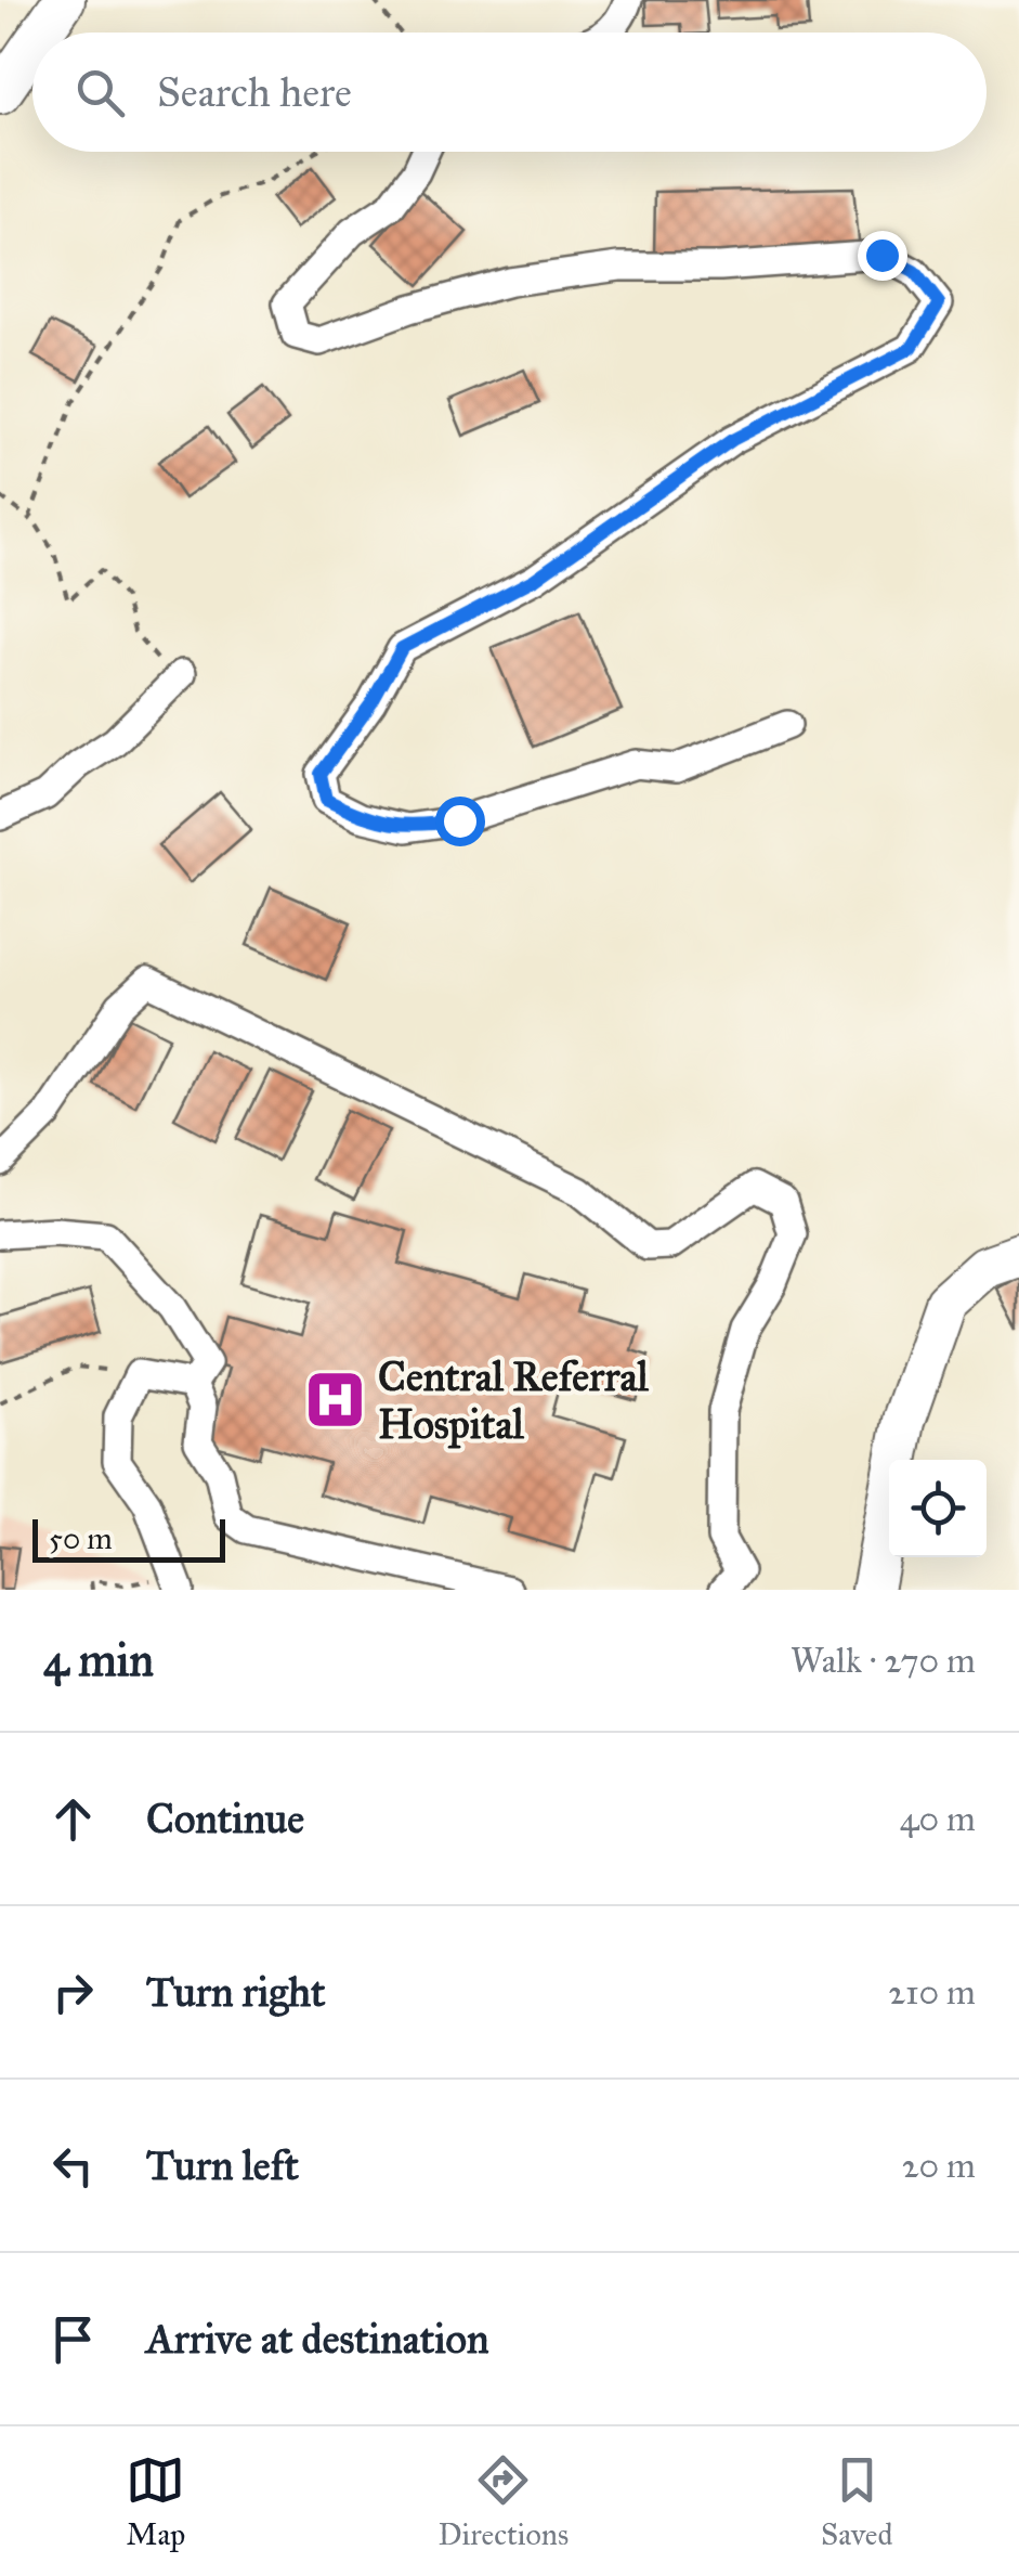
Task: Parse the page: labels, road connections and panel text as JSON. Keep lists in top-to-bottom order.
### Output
{
  "places": {
    "hospital": ["Central Referral Hospital"]
  },
  "scale_bar": "50 m",
  "page": {
    "search": "Search here",
    "scale": "50 m",
    "heading": ["4 min", "Walk · 270 m"],
    "list": [
      ["Continue", "40 m"],
      ["Turn right", "210 m"],
      ["Turn left", "20 m"],
      "Arrive at destination"
    ],
    "nav": ["Map", "Directions", "Saved"]
  }
}
